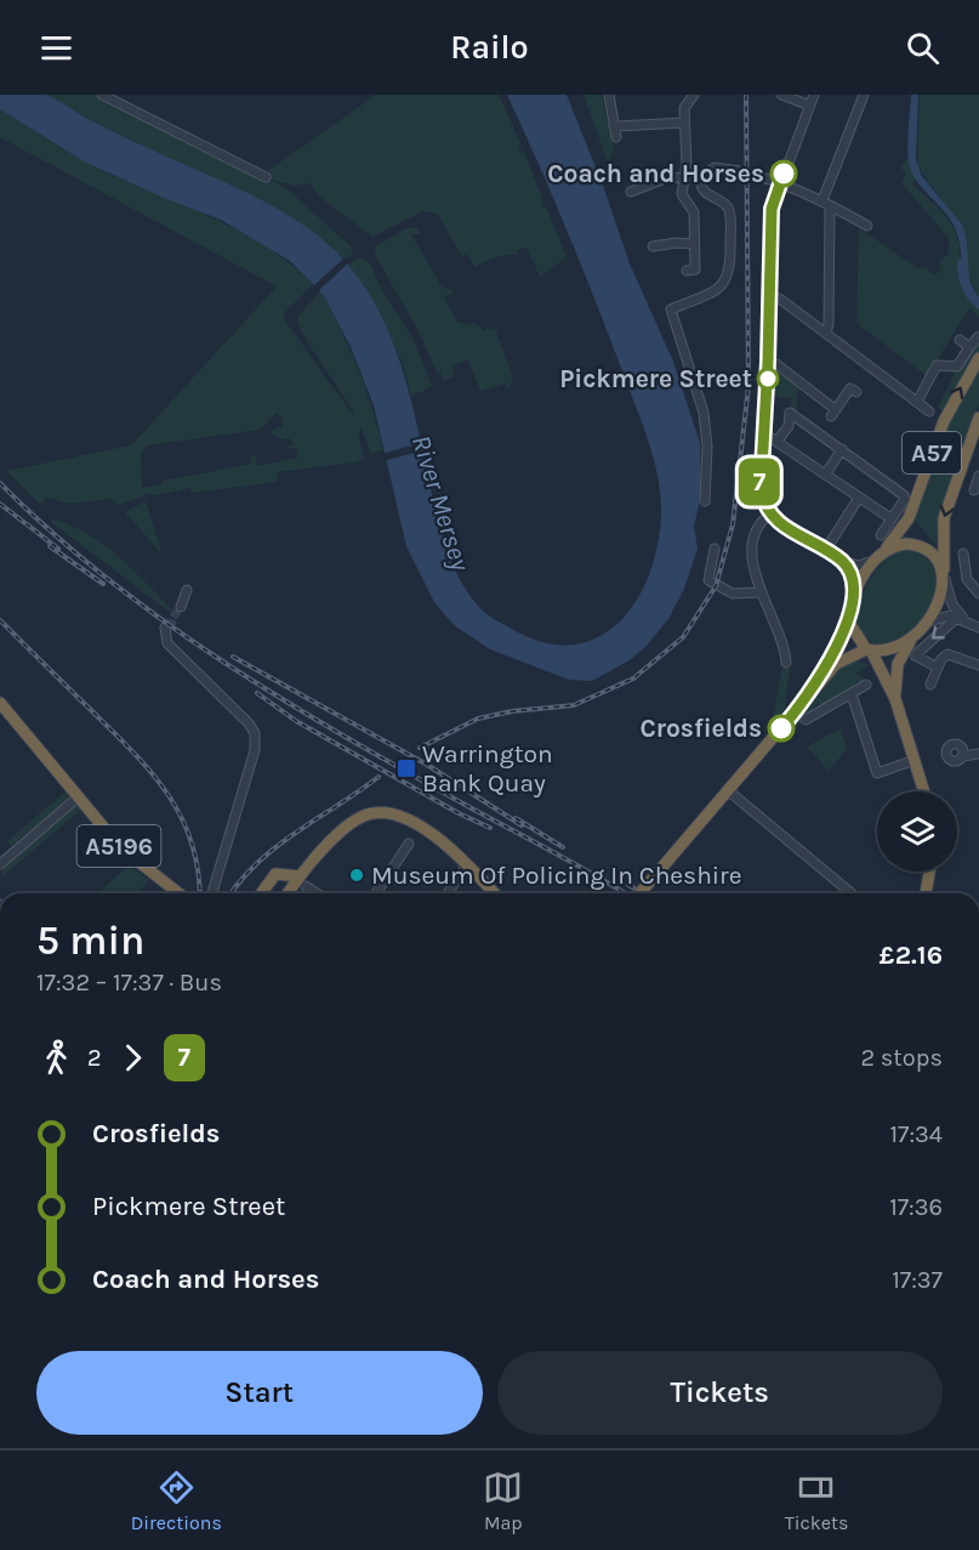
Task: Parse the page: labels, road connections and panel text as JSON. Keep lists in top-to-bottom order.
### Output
{
  "streets": {
    "highway": ["A57", "A5196"]
  },
  "water": ["River Mersey"],
  "places": {
    "other": [
      "Coach and Horses",
      "Pickmere Street",
      "Crosfields",
      "Museum Of Policing In Cheshire"
    ],
    "transit": ["Warrington Bank Quay"]
  },
  "lines": ["bus line 7"],
  "page": {
    "header": "Railo",
    "on_map": "7",
    "heading": ["5 min", "17:32 – 17:37 · Bus", "£2.16"],
    "legs": ["2", "7", "2 stops"],
    "list": [
      {
        "name": "Crosfields",
        "value": "17:34"
      },
      {
        "name": "Pickmere Street",
        "value": "17:36"
      },
      {
        "name": "Coach and Horses",
        "value": "17:37"
      }
    ],
    "buttons": ["Start", "Tickets"],
    "tabs": ["Directions", "Map", "Tickets"]
  }
}
